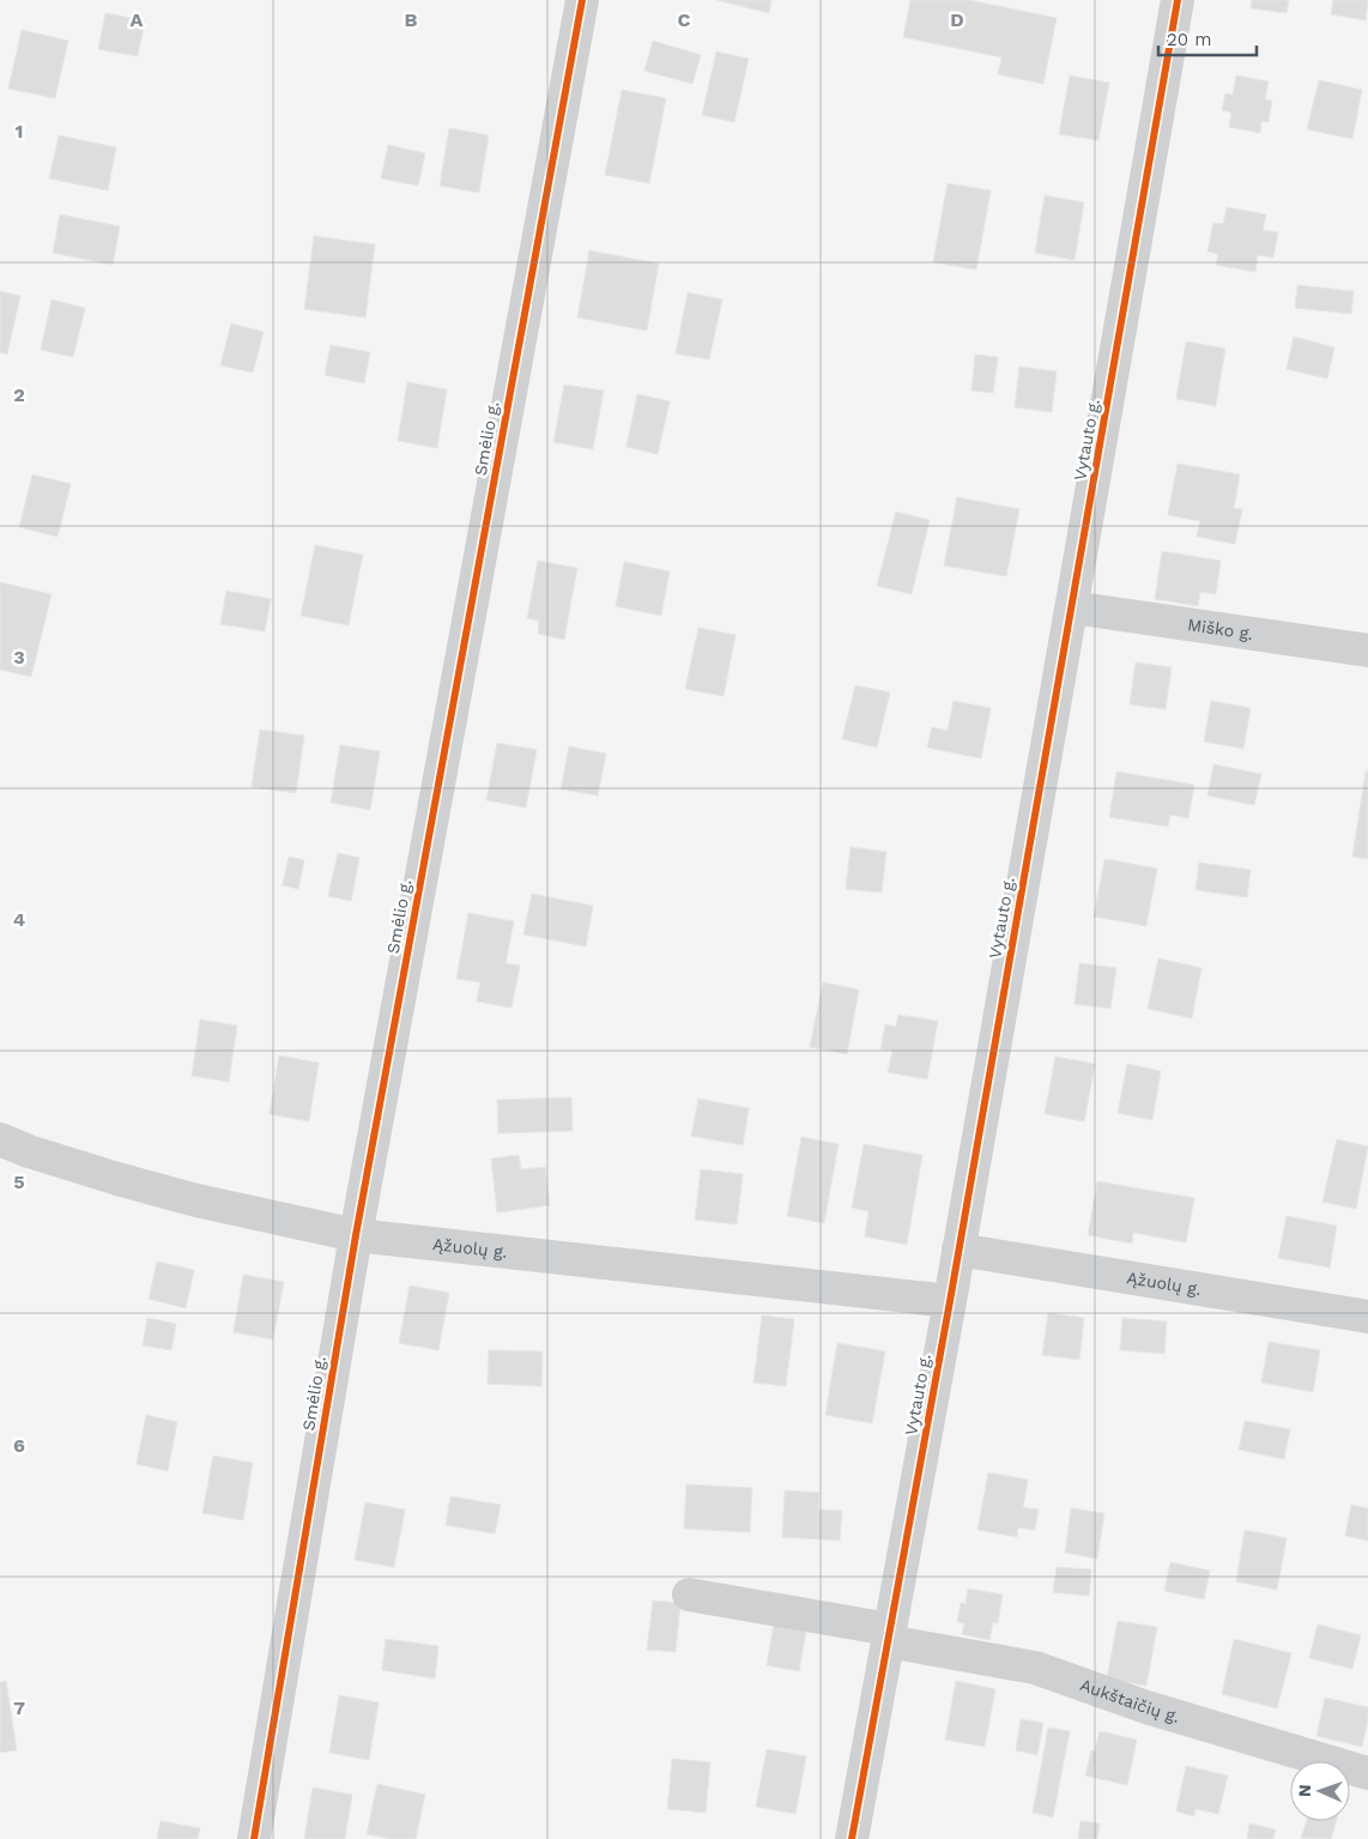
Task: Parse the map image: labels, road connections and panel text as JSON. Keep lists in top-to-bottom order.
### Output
{
  "streets": {
    "street": [
      "Smėlio g.",
      "Vytauto g.",
      "Miško g.",
      "Ąžuolų g.",
      "Aukštaičių g."
    ]
  },
  "crossings": [
    ["Smėlio g.", "Ąžuolų g."],
    ["Vytauto g.", "Miško g."],
    ["Vytauto g.", "Ąžuolų g."],
    ["Vytauto g.", "Aukštaičių g."]
  ],
  "scale_bar": "20 m",
  "north": "left",
  "grid": {
    "columns": [
      "A",
      "B",
      "C",
      "D"
    ],
    "rows": [
      "1",
      "2",
      "3",
      "4",
      "5",
      "6",
      "7"
    ]
  }
}
